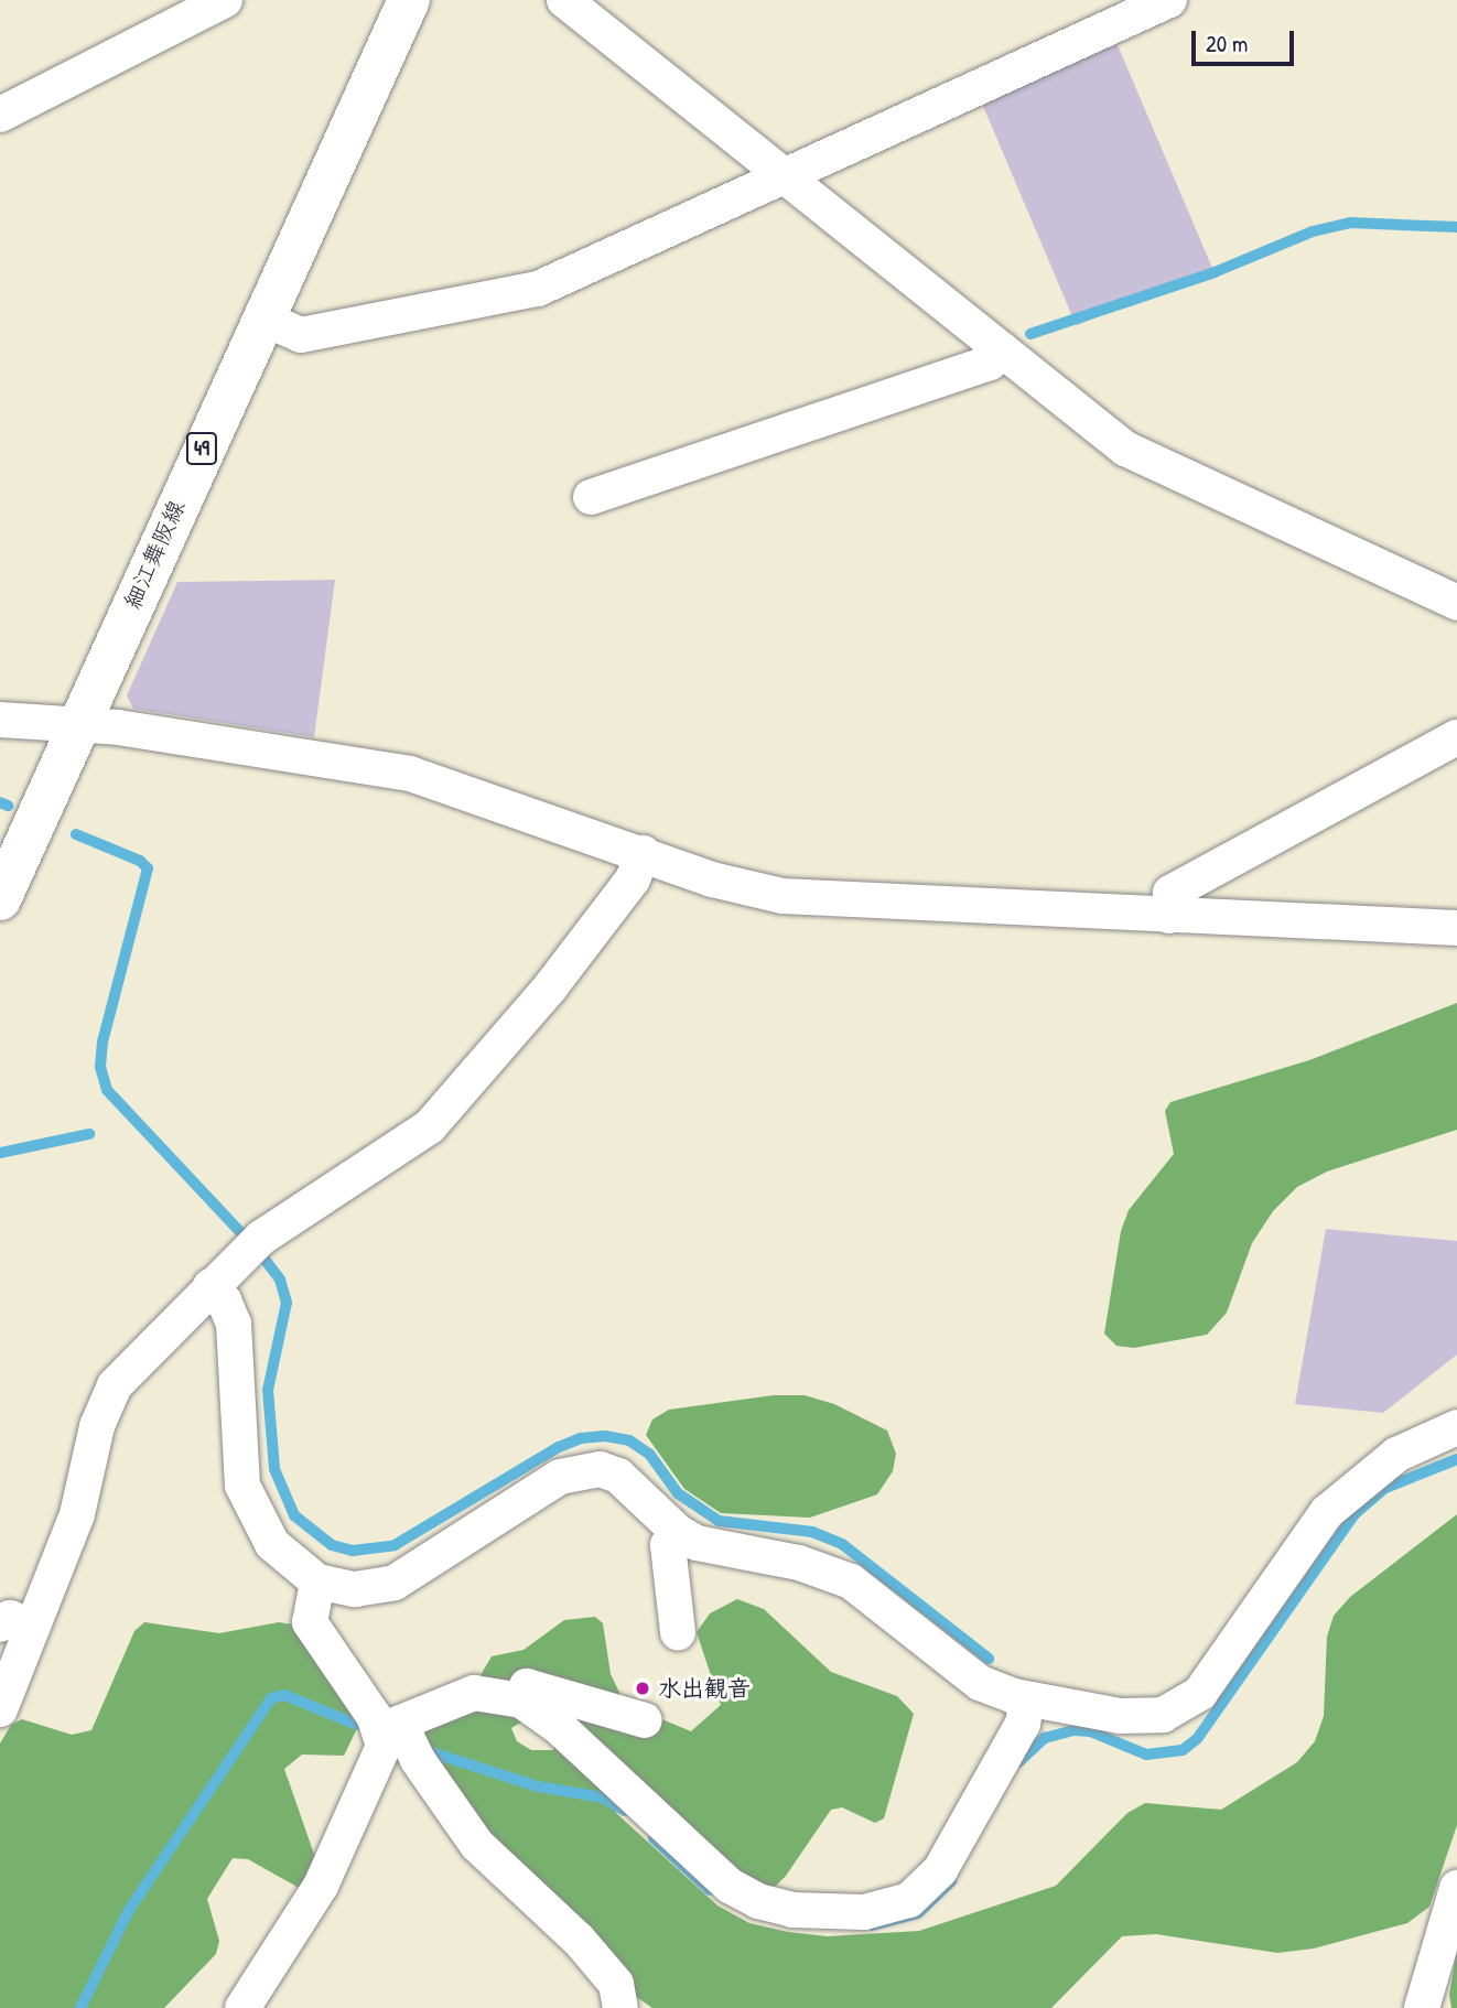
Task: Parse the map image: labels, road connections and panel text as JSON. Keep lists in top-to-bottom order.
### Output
{
  "streets": {
    "main road": ["49", "細江舞阪線"]
  },
  "places": ["水出観音"],
  "scale_bar": "20 m"
}
